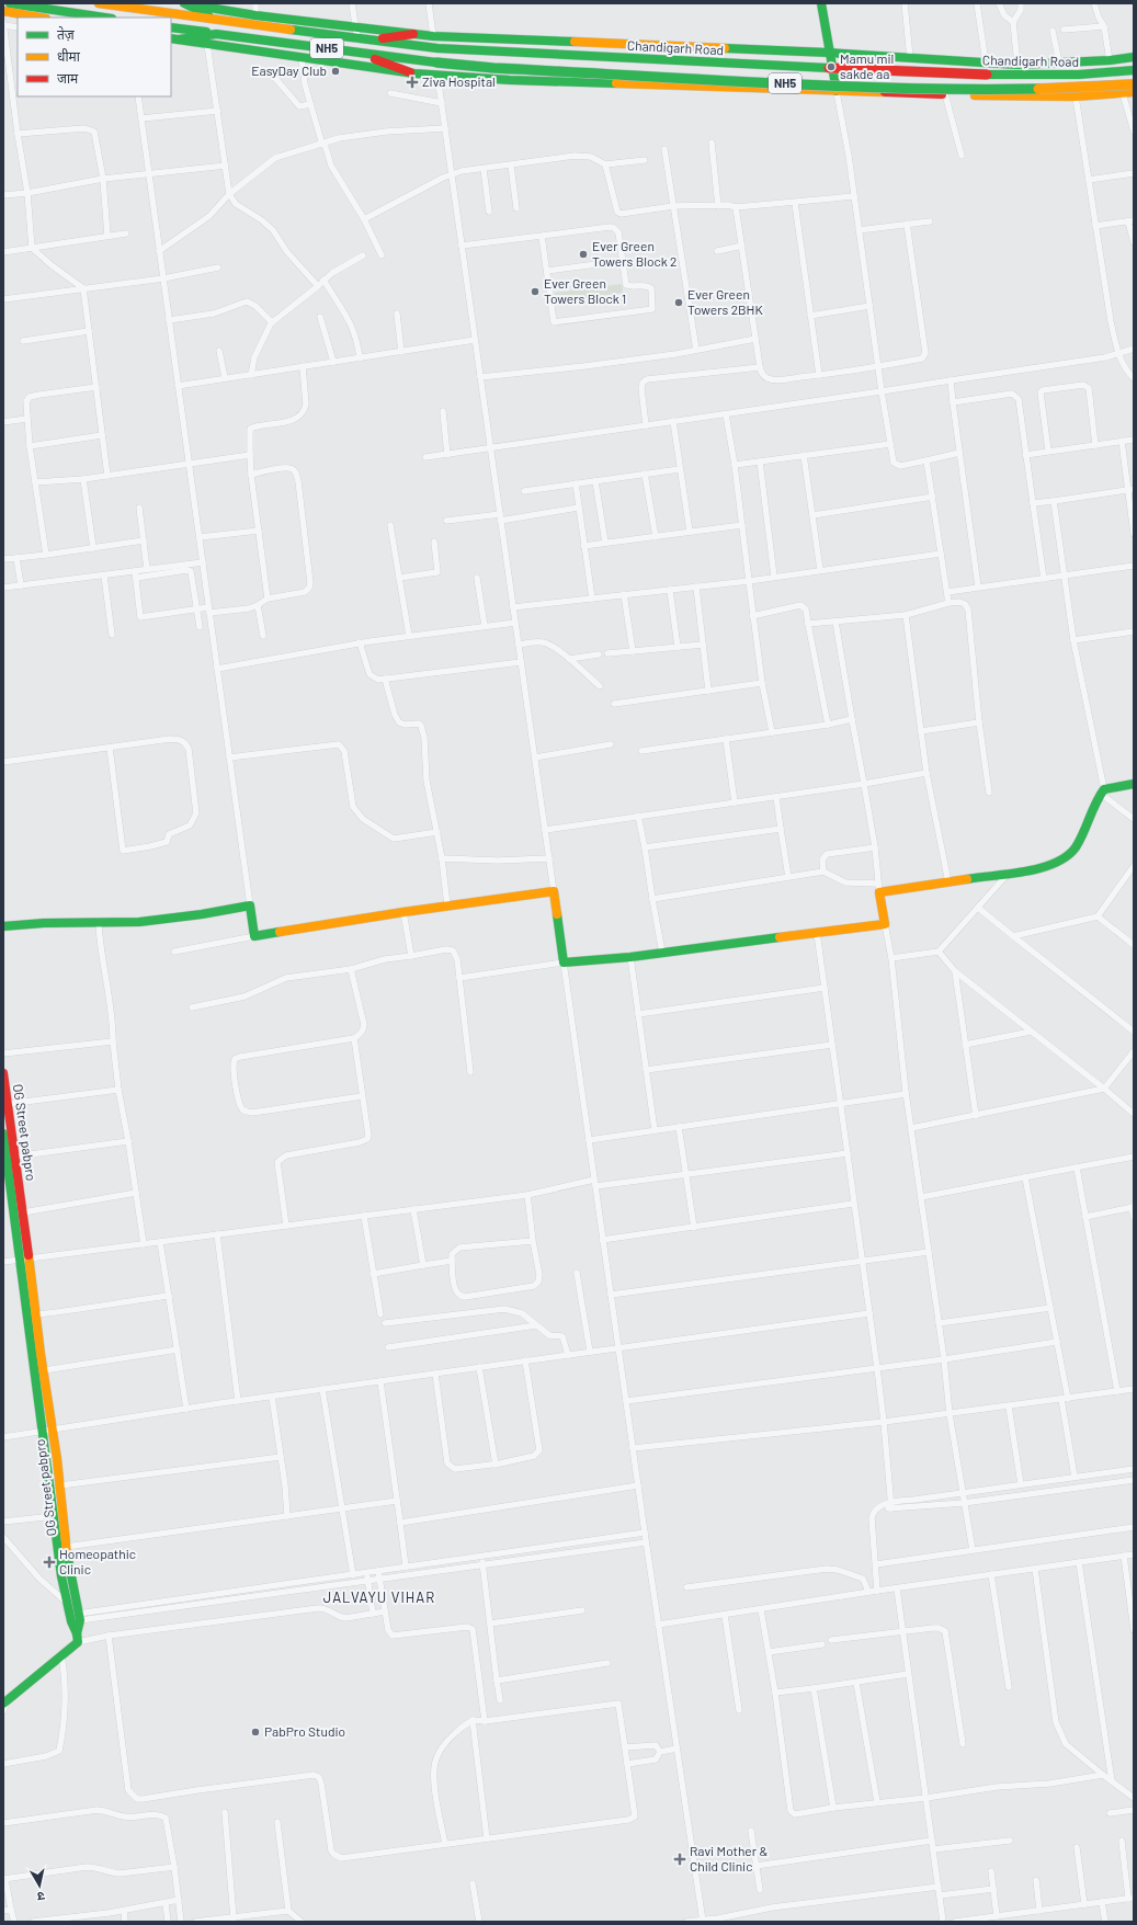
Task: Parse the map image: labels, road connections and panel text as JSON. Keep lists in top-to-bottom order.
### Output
{
  "streets": {
    "main road": ["NH5", "Chandigarh Road", "OG Street pabpro"]
  },
  "crossings": [
    ["NH5", "Chandigarh Road"]
  ],
  "districts": ["JALVAYU VIHAR"],
  "places": {
    "other": [
      "Mamu mil sakde aa",
      "EasyDay Club",
      "Ever Green Towers Block 2",
      "Ever Green Towers Block 1",
      "Ever Green Towers 2BHK",
      "PabPro Studio"
    ],
    "health": ["Ziva Hospital", "Homeopathic Clinic", "Ravi Mother & Child Clinic"]
  },
  "legend": ["तेज़", "धीमा", "जाम"],
  "north": "bottom"
}
